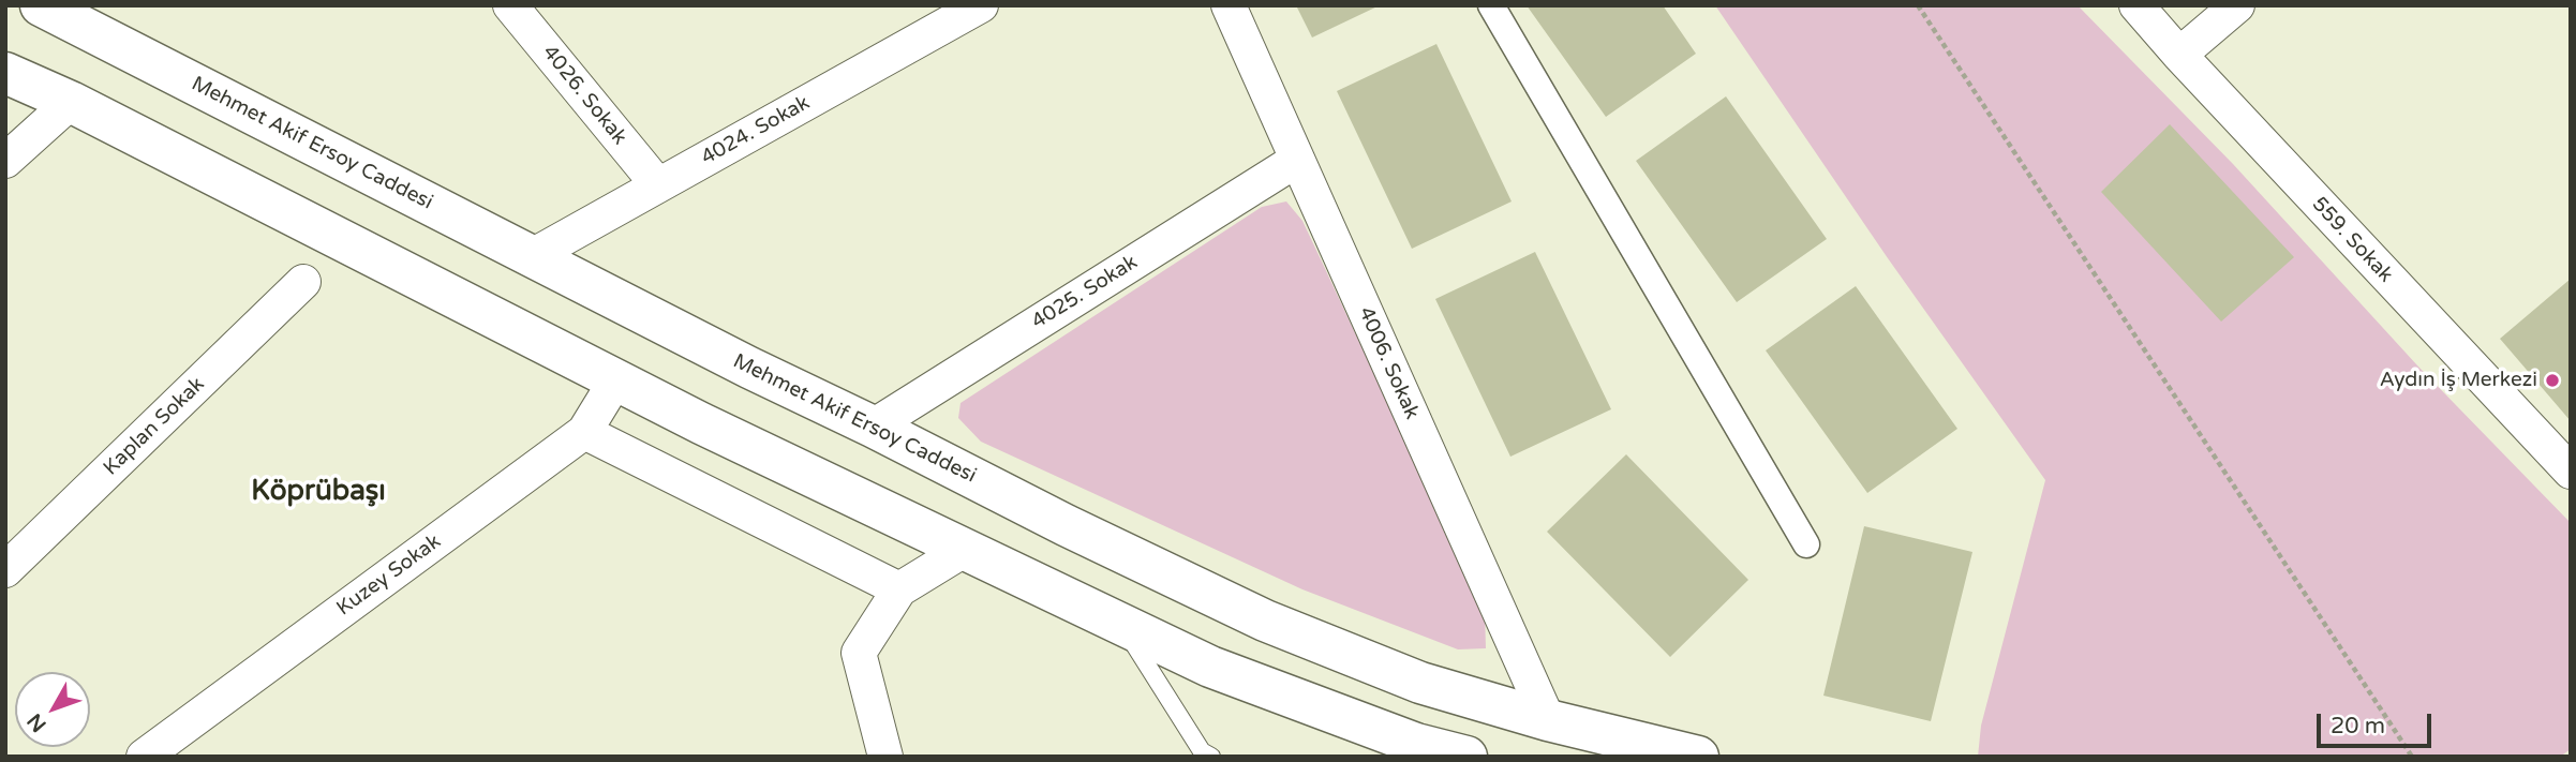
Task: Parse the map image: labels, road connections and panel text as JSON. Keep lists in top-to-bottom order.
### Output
{
  "streets": {
    "main road": ["Mehmet Akif Ersoy Caddesi"],
    "street": [
      "4026. Sokak",
      "4024. Sokak",
      "559. Sokak",
      "4025. Sokak",
      "4006. Sokak",
      "Kaplan Sokak",
      "Kuzey Sokak"
    ]
  },
  "crossings": [
    ["4026. Sokak", "4024. Sokak"],
    ["4024. Sokak", "Mehmet Akif Ersoy Caddesi"],
    ["Mehmet Akif Ersoy Caddesi", "4025. Sokak"],
    ["Mehmet Akif Ersoy Caddesi", "4006. Sokak"],
    ["4025. Sokak", "4006. Sokak"]
  ],
  "districts": ["Köprübaşı"],
  "places": ["Aydın İş Merkezi"],
  "scale_bar": "20 m",
  "north": "bottom left"
}
